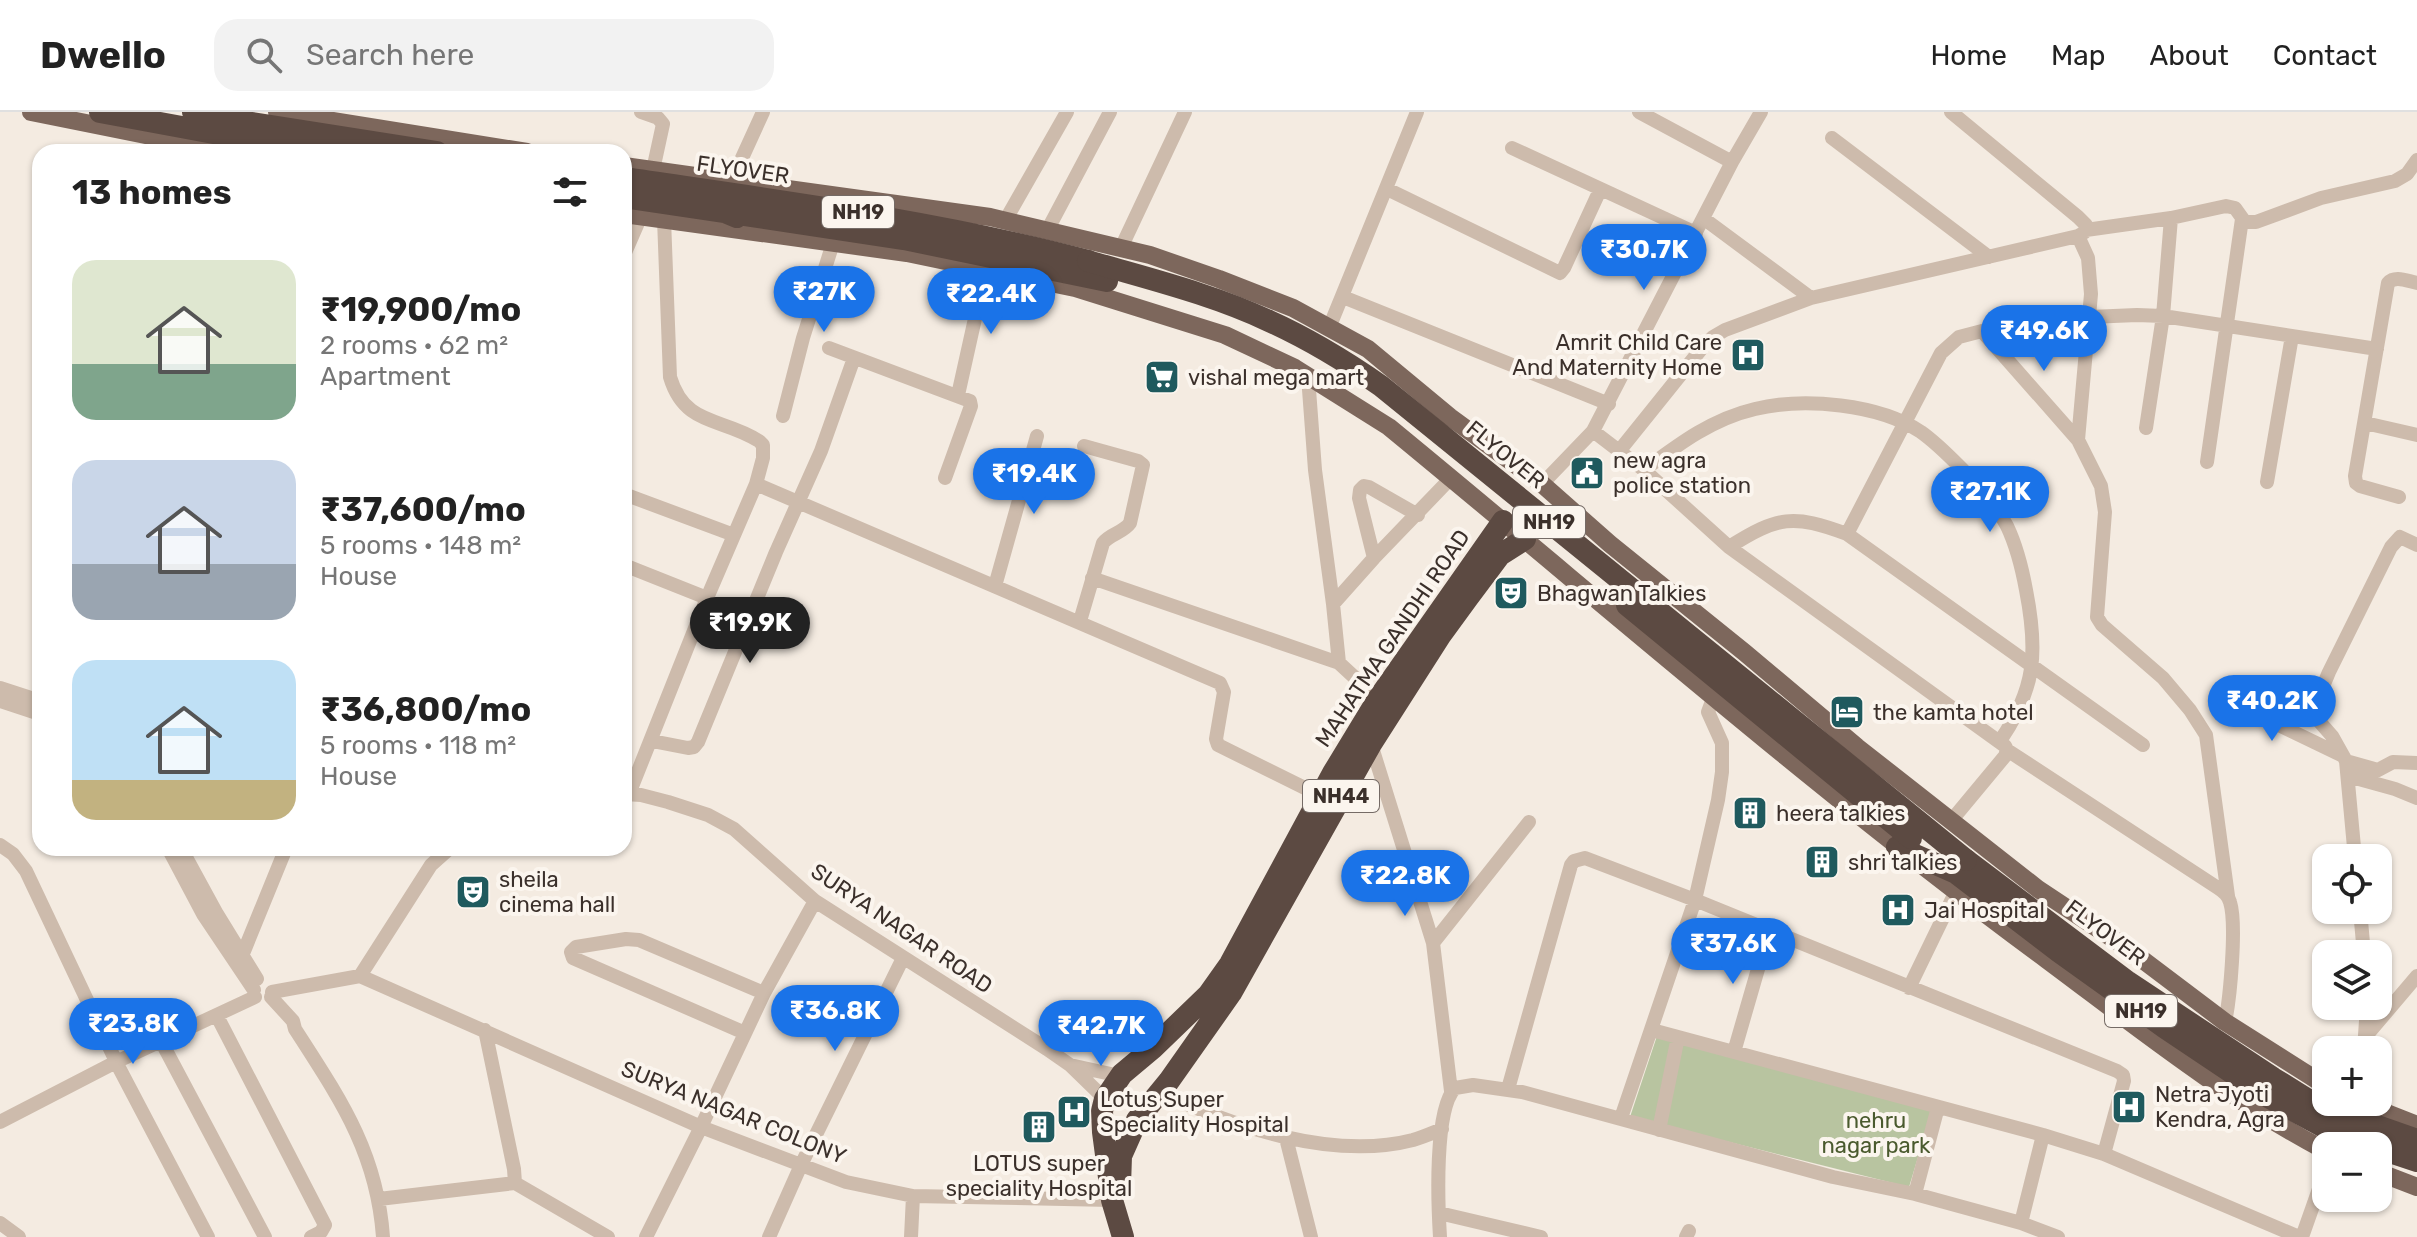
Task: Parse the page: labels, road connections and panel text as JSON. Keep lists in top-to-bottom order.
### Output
{
  "streets": {
    "highway": [
      "FLYOVER",
      "NH19",
      "MAHATMA GANDHI ROAD",
      "NH44"
    ],
    "street": ["SURYA NAGAR ROAD", "SURYA NAGAR COLONY"]
  },
  "crossings": [
    ["FLYOVER", "NH19"],
    ["MAHATMA GANDHI ROAD", "SURYA NAGAR ROAD"]
  ],
  "parks": ["nehru nagar park"],
  "places": {
    "hospital": [
      "Amrit Child Care And Maternity Home",
      "Jai Hospital",
      "Netra Jyoti Kendra, Agra",
      "Lotus Super Speciality Hospital"
    ],
    "supermarket": ["vishal mega mart"],
    "public building": ["new agra police station"],
    "theatre": ["Bhagwan Talkies", "sheila cinema hall"],
    "hotel": ["the kamta hotel"],
    "building": ["heera talkies", "shri talkies", "LOTUS super speciality Hospital"]
  },
  "page": {
    "header": "Dwello",
    "search": "Search here",
    "nav": [
      "Home",
      "Map",
      "About",
      "Contact"
    ],
    "heading": "13 homes",
    "price": [
      "₹30.7K",
      "₹27K",
      "₹22.4K",
      "₹49.6K",
      "₹19.4K",
      "₹27.1K",
      "₹19.9K",
      "₹40.2K",
      "₹22.8K",
      "₹37.6K",
      "₹36.8K",
      "₹23.8K",
      "₹42.7K"
    ],
    "list": [
      {
        "name": "₹19,900/mo",
        "note": "2 rooms · 62 m² · Apartment"
      },
      {
        "name": "₹37,600/mo",
        "note": "5 rooms · 148 m² · House"
      },
      {
        "name": "₹36,800/mo",
        "note": "5 rooms · 118 m² · House"
      }
    ],
    "map_buttons": ["+", "−"]
  }
}
